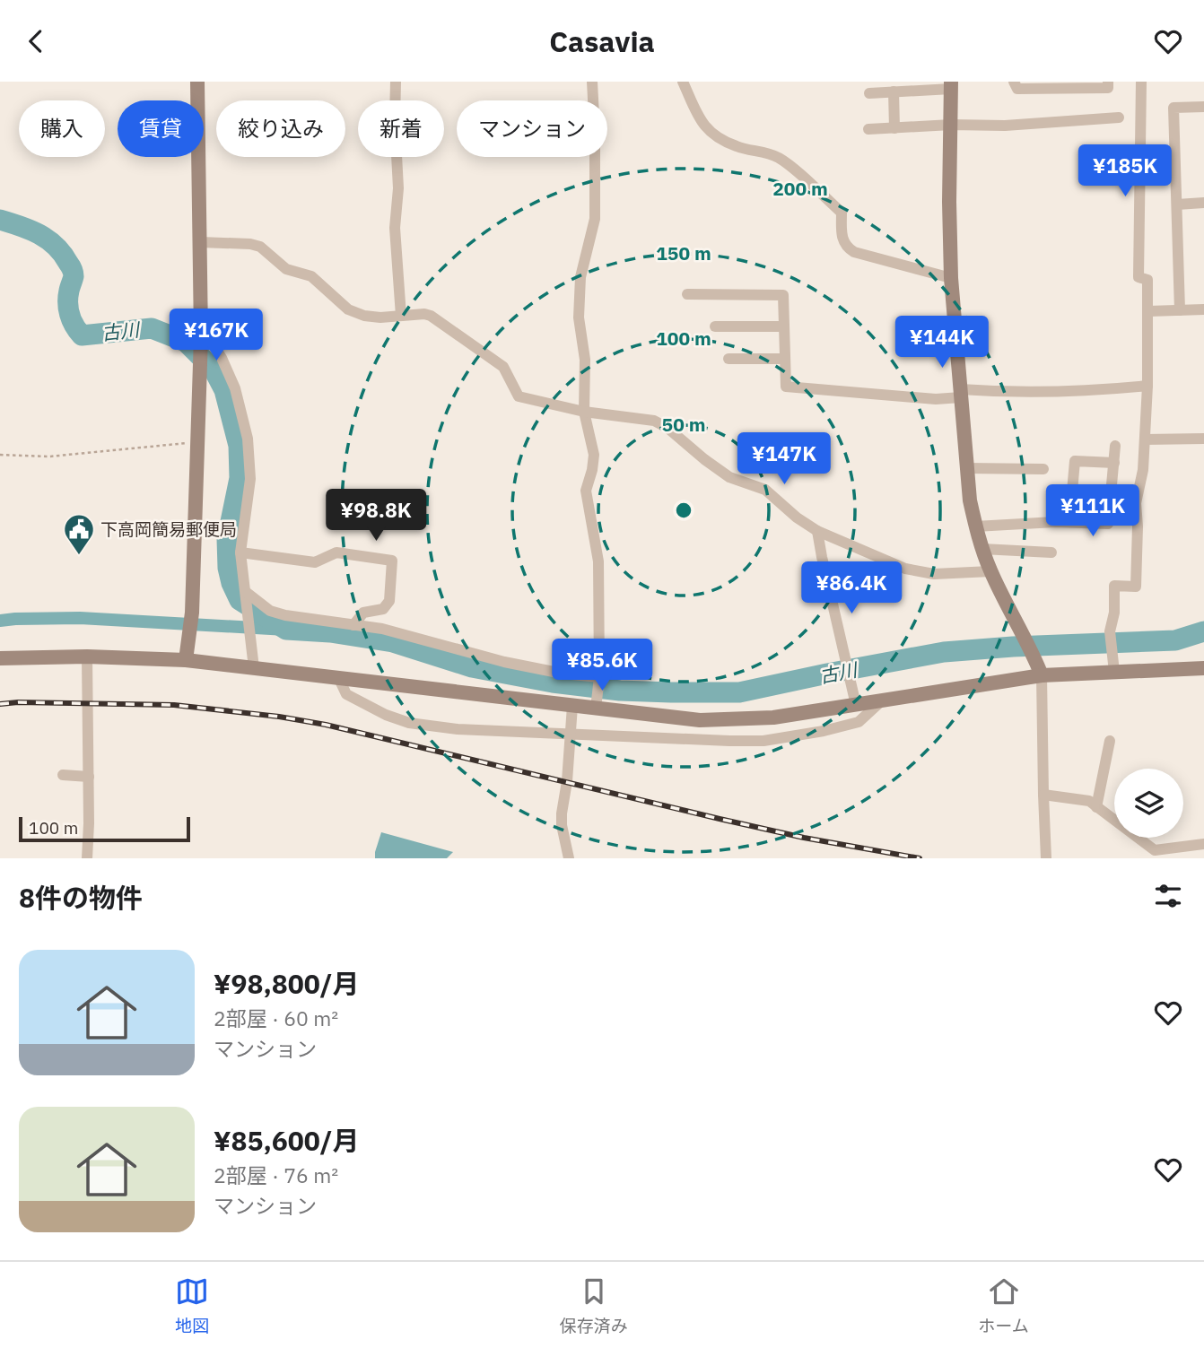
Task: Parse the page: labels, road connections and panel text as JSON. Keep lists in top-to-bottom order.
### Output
{
  "water": ["古川"],
  "places": {
    "public building": ["下高岡簡易郵便局"]
  },
  "scale_bar": "100 m",
  "page": {
    "header": "Casavia",
    "chip": [
      "購入",
      "賃貸",
      "絞り込み",
      "新着",
      "マンション"
    ],
    "price": [
      "¥185K",
      "¥167K",
      "¥144K",
      "¥147K",
      "¥111K",
      "¥98.8K",
      "¥86.4K",
      "¥85.6K"
    ],
    "scale": "100 m",
    "heading": "8件の物件",
    "list": [
      {
        "name": "¥98,800/月",
        "note": "2部屋 · 60 m² · マンション"
      },
      {
        "name": "¥85,600/月",
        "note": "2部屋 · 76 m² · マンション"
      }
    ],
    "tabs": ["地図", "保存済み", "ホーム"]
  },
  "rings": [
    "200 m",
    "150 m",
    "100 m",
    "50 m"
  ]
}
